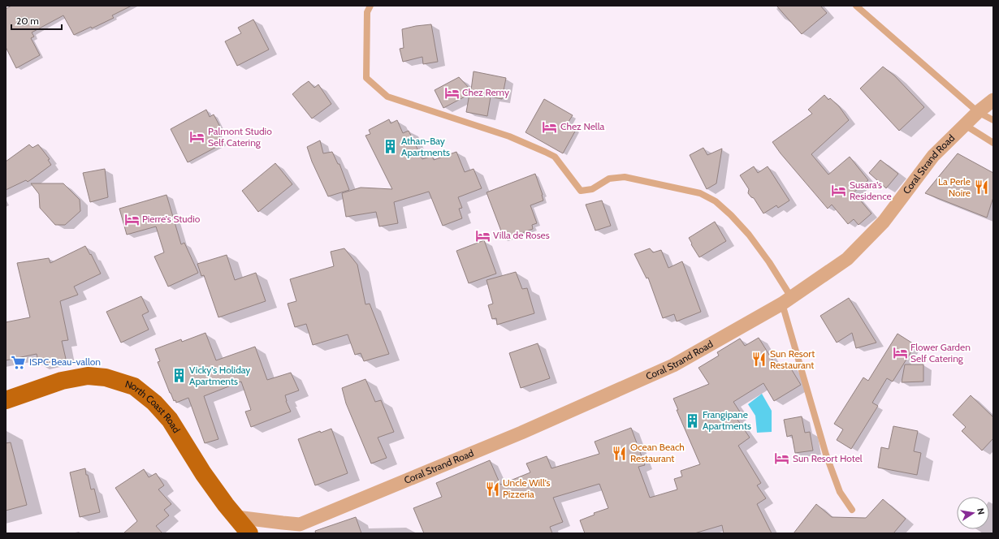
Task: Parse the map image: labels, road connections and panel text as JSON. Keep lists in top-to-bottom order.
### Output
{
  "streets": {
    "main road": ["North Coast Road"],
    "street": ["Coral Strand Road"]
  },
  "crossings": [
    ["Coral Strand Road", "North Coast Road"]
  ],
  "places": {
    "hotel": [
      "Chez Remy",
      "Chez Nella",
      "Palmont Studio Self Catering",
      "Susara's Residence",
      "Pierre's Studio",
      "Villa de Roses",
      "Flower Garden Self Catering",
      "Sun Resort Hotel"
    ],
    "building": ["Athan-Bay Apartments", "Vicky's Holiday Apartments", "Frangipane Apartments"],
    "restaurant": [
      "La Perle Noire",
      "Sun Resort Restaurant",
      "Ocean Beach Restaurant",
      "Uncle Will's Pizzeria"
    ],
    "supermarket": ["ISPC Beau-vallon"]
  },
  "scale_bar": "20 m",
  "north": "right"
}
